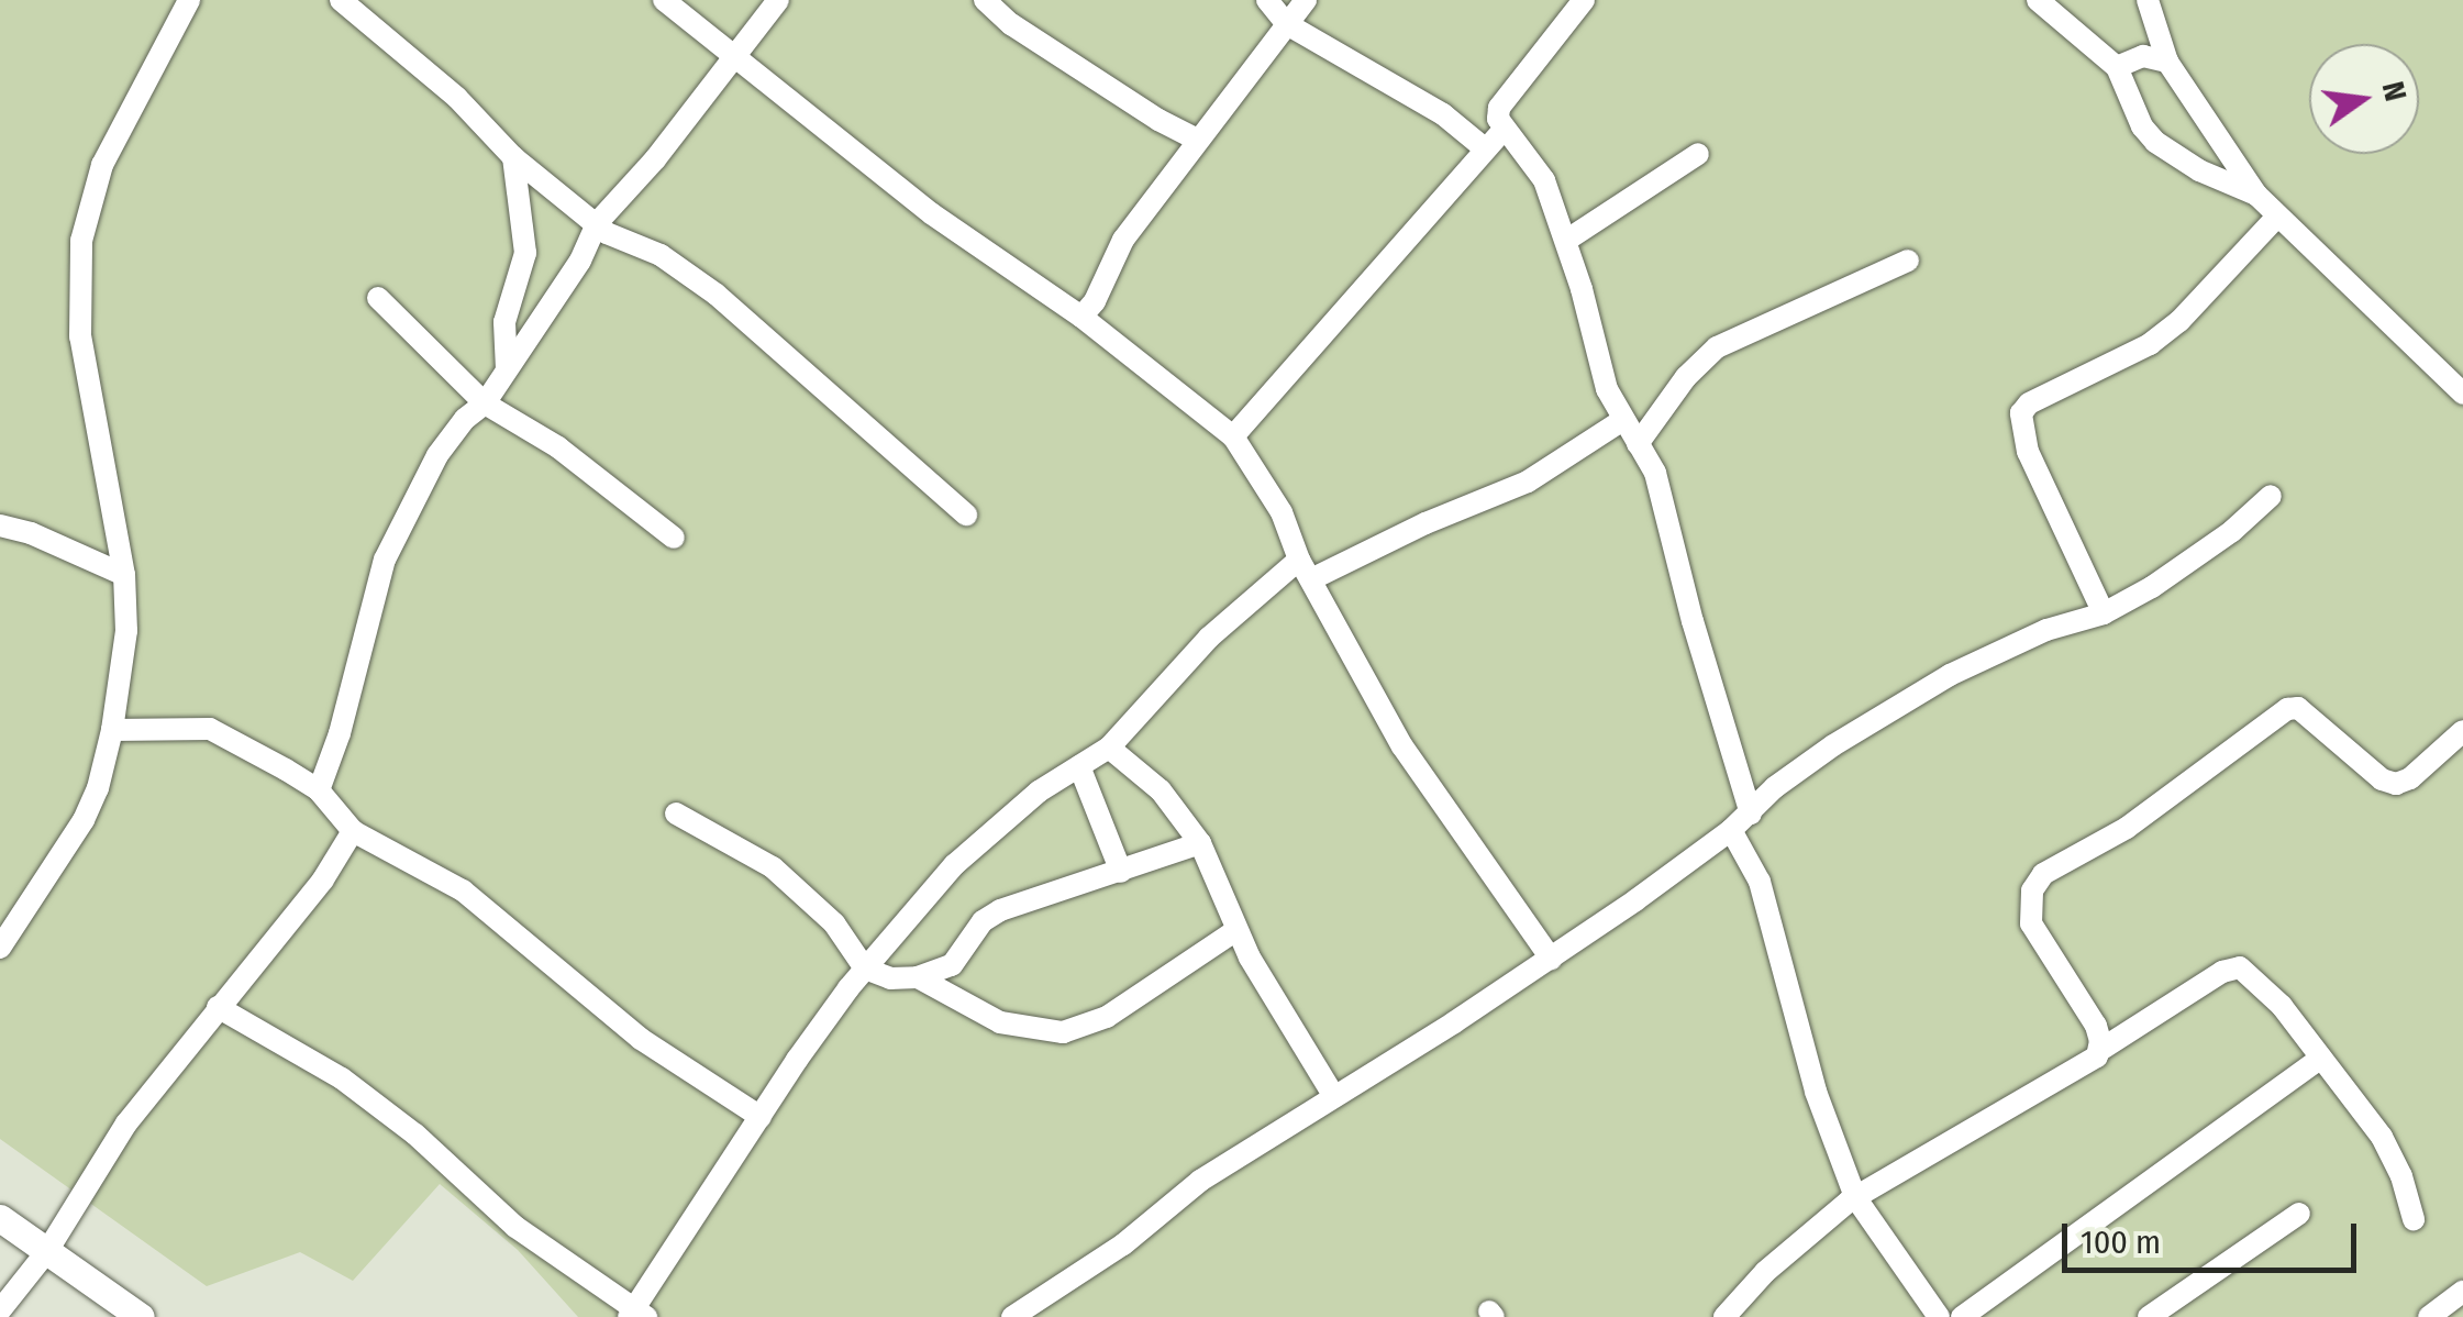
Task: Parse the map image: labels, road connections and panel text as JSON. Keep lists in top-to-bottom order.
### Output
{
  "scale_bar": "100 m",
  "north": "right"
}
